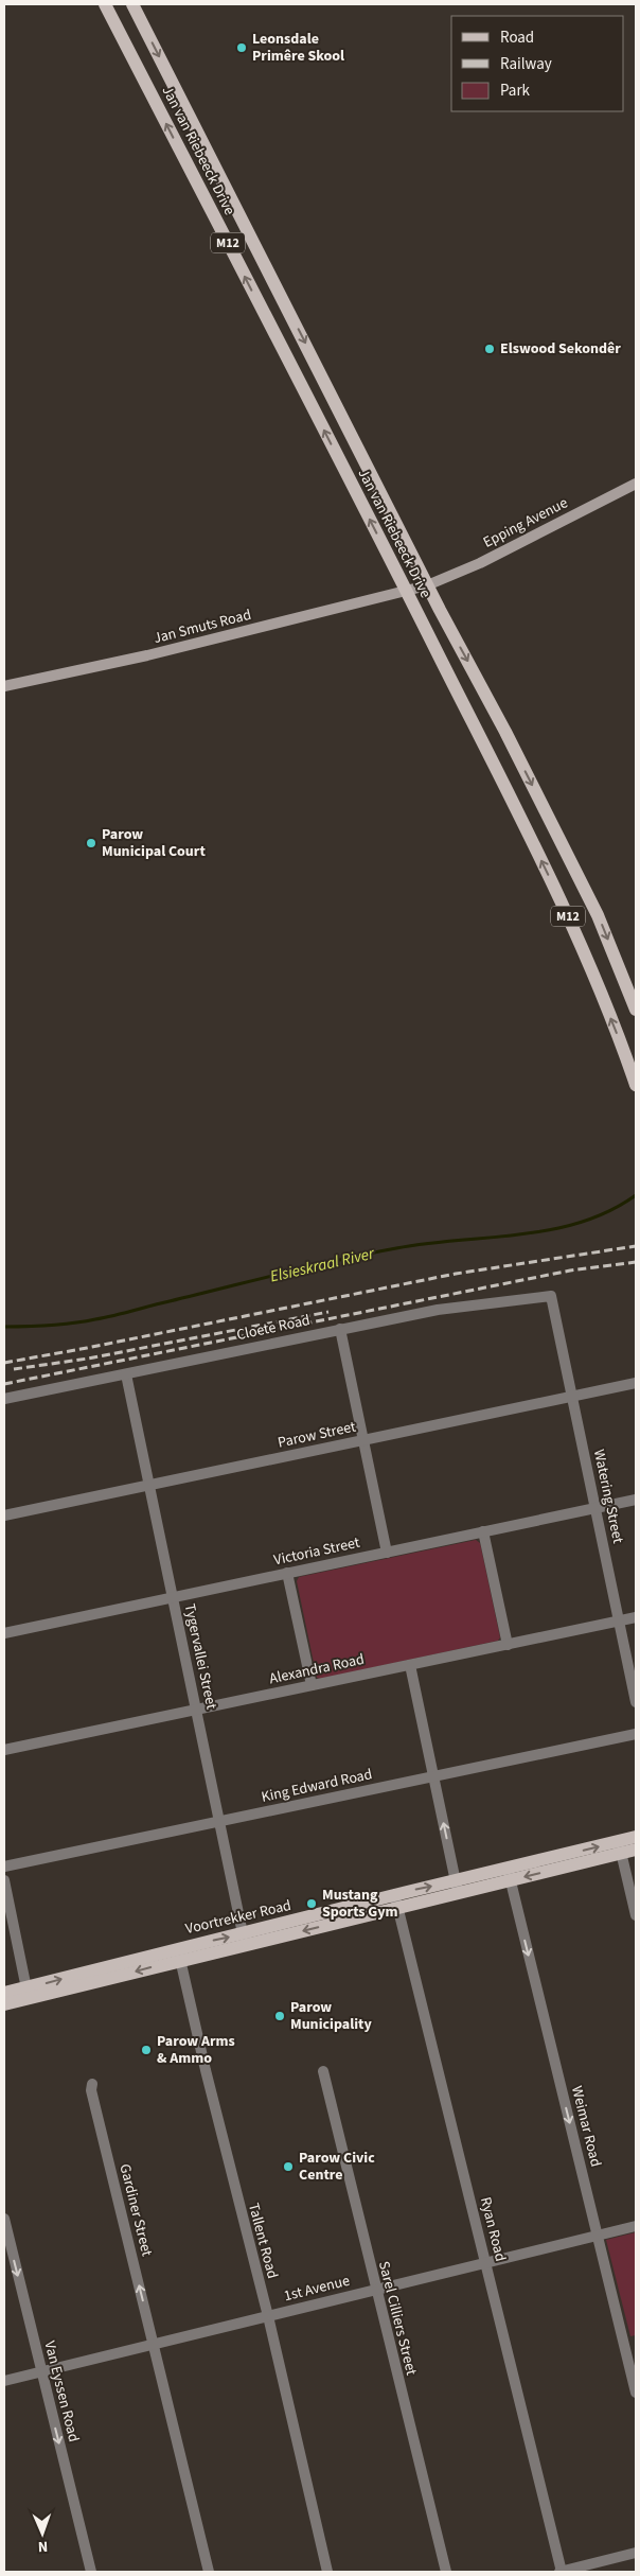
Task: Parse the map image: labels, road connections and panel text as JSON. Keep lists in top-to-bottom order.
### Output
{
  "streets": {
    "main road": ["Jan van Riebeeck Drive", "M12", "Voortrekker Road"],
    "street": [
      "Epping Avenue",
      "Jan Smuts Road",
      "Cloete Road",
      "Parow Street",
      "Watering Street",
      "Victoria Street",
      "Tygervallei Street",
      "Alexandra Road",
      "King Edward Road",
      "Weimar Road",
      "Gardiner Street",
      "Ryan Road",
      "Tallent Road",
      "1st Avenue",
      "Sarel Cilliers Street",
      "Van Eyssen Road"
    ]
  },
  "crossings": [
    ["Jan van Riebeeck Drive", "Epping Avenue"],
    ["Jan van Riebeeck Drive", "Jan Smuts Road"],
    ["Epping Avenue", "Jan Smuts Road"],
    ["Cloete Road", "Watering Street"],
    ["Cloete Road", "Tygervallei Street"],
    ["Parow Street", "Watering Street"],
    ["Parow Street", "Tygervallei Street"],
    ["Watering Street", "Victoria Street"],
    ["Watering Street", "Alexandra Road"],
    ["Victoria Street", "Tygervallei Street"],
    ["Tygervallei Street", "Alexandra Road"],
    ["Tygervallei Street", "King Edward Road"],
    ["Tygervallei Street", "Voortrekker Road"],
    ["Voortrekker Road", "Weimar Road"],
    ["Voortrekker Road", "Ryan Road"],
    ["Voortrekker Road", "Tallent Road"],
    ["Weimar Road", "1st Avenue"],
    ["Gardiner Street", "1st Avenue"],
    ["Ryan Road", "1st Avenue"],
    ["Tallent Road", "1st Avenue"],
    ["1st Avenue", "Sarel Cilliers Street"],
    ["1st Avenue", "Van Eyssen Road"]
  ],
  "one_way": ["Weimar Road", "Gardiner Street", "Van Eyssen Road"],
  "water": ["Elsieskraal River"],
  "places": [
    "Leonsdale Primêre Skool",
    "Elswood Sekondêr",
    "Parow Municipal Court",
    "Mustang Sports Gym",
    "Parow Municipality",
    "Parow Arms & Ammo",
    "Parow Civic Centre"
  ],
  "legend": ["Road", "Railway", "Park"],
  "north": "bottom"
}
